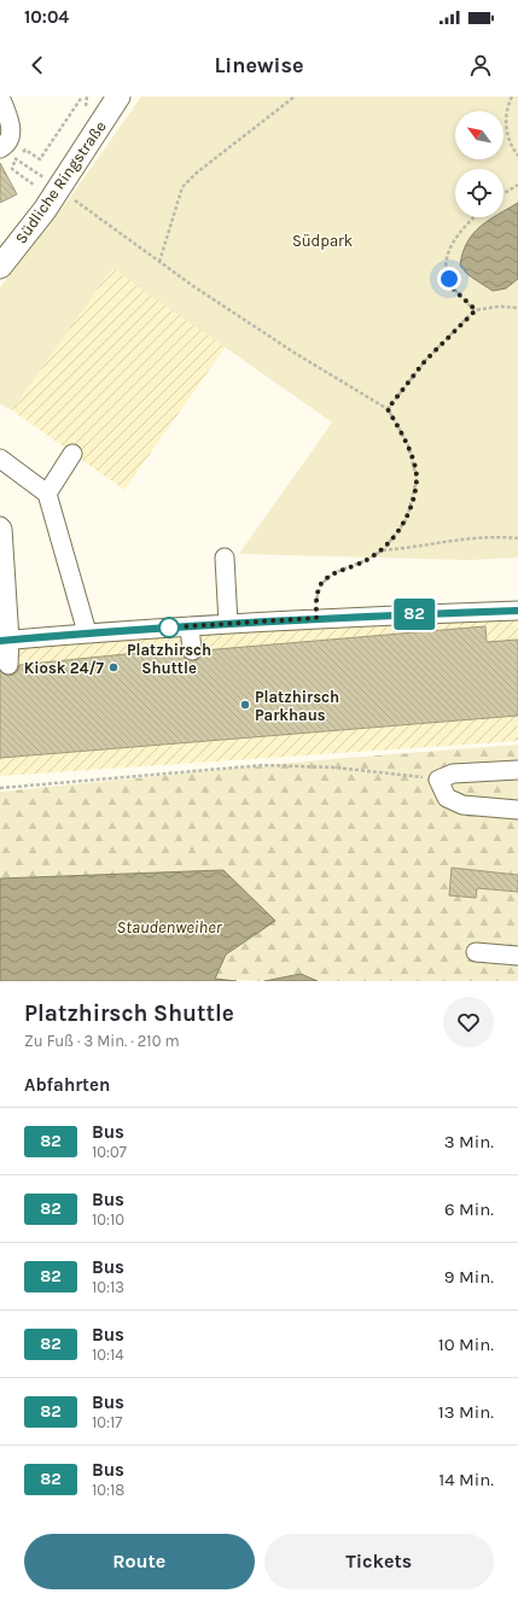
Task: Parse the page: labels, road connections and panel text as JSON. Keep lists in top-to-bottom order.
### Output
{
  "streets": {
    "main road": ["Südliche Ringstraße"]
  },
  "water": ["Staudenweiher"],
  "parks": ["Südpark"],
  "places": ["Platzhirsch Shuttle", "Kiosk 24/7", "Platzhirsch Parkhaus"],
  "lines": ["bus line 82"],
  "north": "top left",
  "page": {
    "status": "10:04",
    "header": "Linewise",
    "on_map": "82",
    "heading": [
      ["Platzhirsch Shuttle", "Zu Fuß · 3 Min. · 210 m"],
      "Abfahrten"
    ],
    "list": [
      {
        "mark": "82",
        "name": "Bus",
        "note": "10:07",
        "value": "3 Min."
      },
      {
        "mark": "82",
        "name": "Bus",
        "note": "10:10",
        "value": "6 Min."
      },
      {
        "mark": "82",
        "name": "Bus",
        "note": "10:13",
        "value": "9 Min."
      },
      {
        "mark": "82",
        "name": "Bus",
        "note": "10:14",
        "value": "10 Min."
      },
      {
        "mark": "82",
        "name": "Bus",
        "note": "10:17",
        "value": "13 Min."
      },
      {
        "mark": "82",
        "name": "Bus",
        "note": "10:18",
        "value": "14 Min."
      }
    ],
    "buttons": ["Route", "Tickets"]
  }
}
